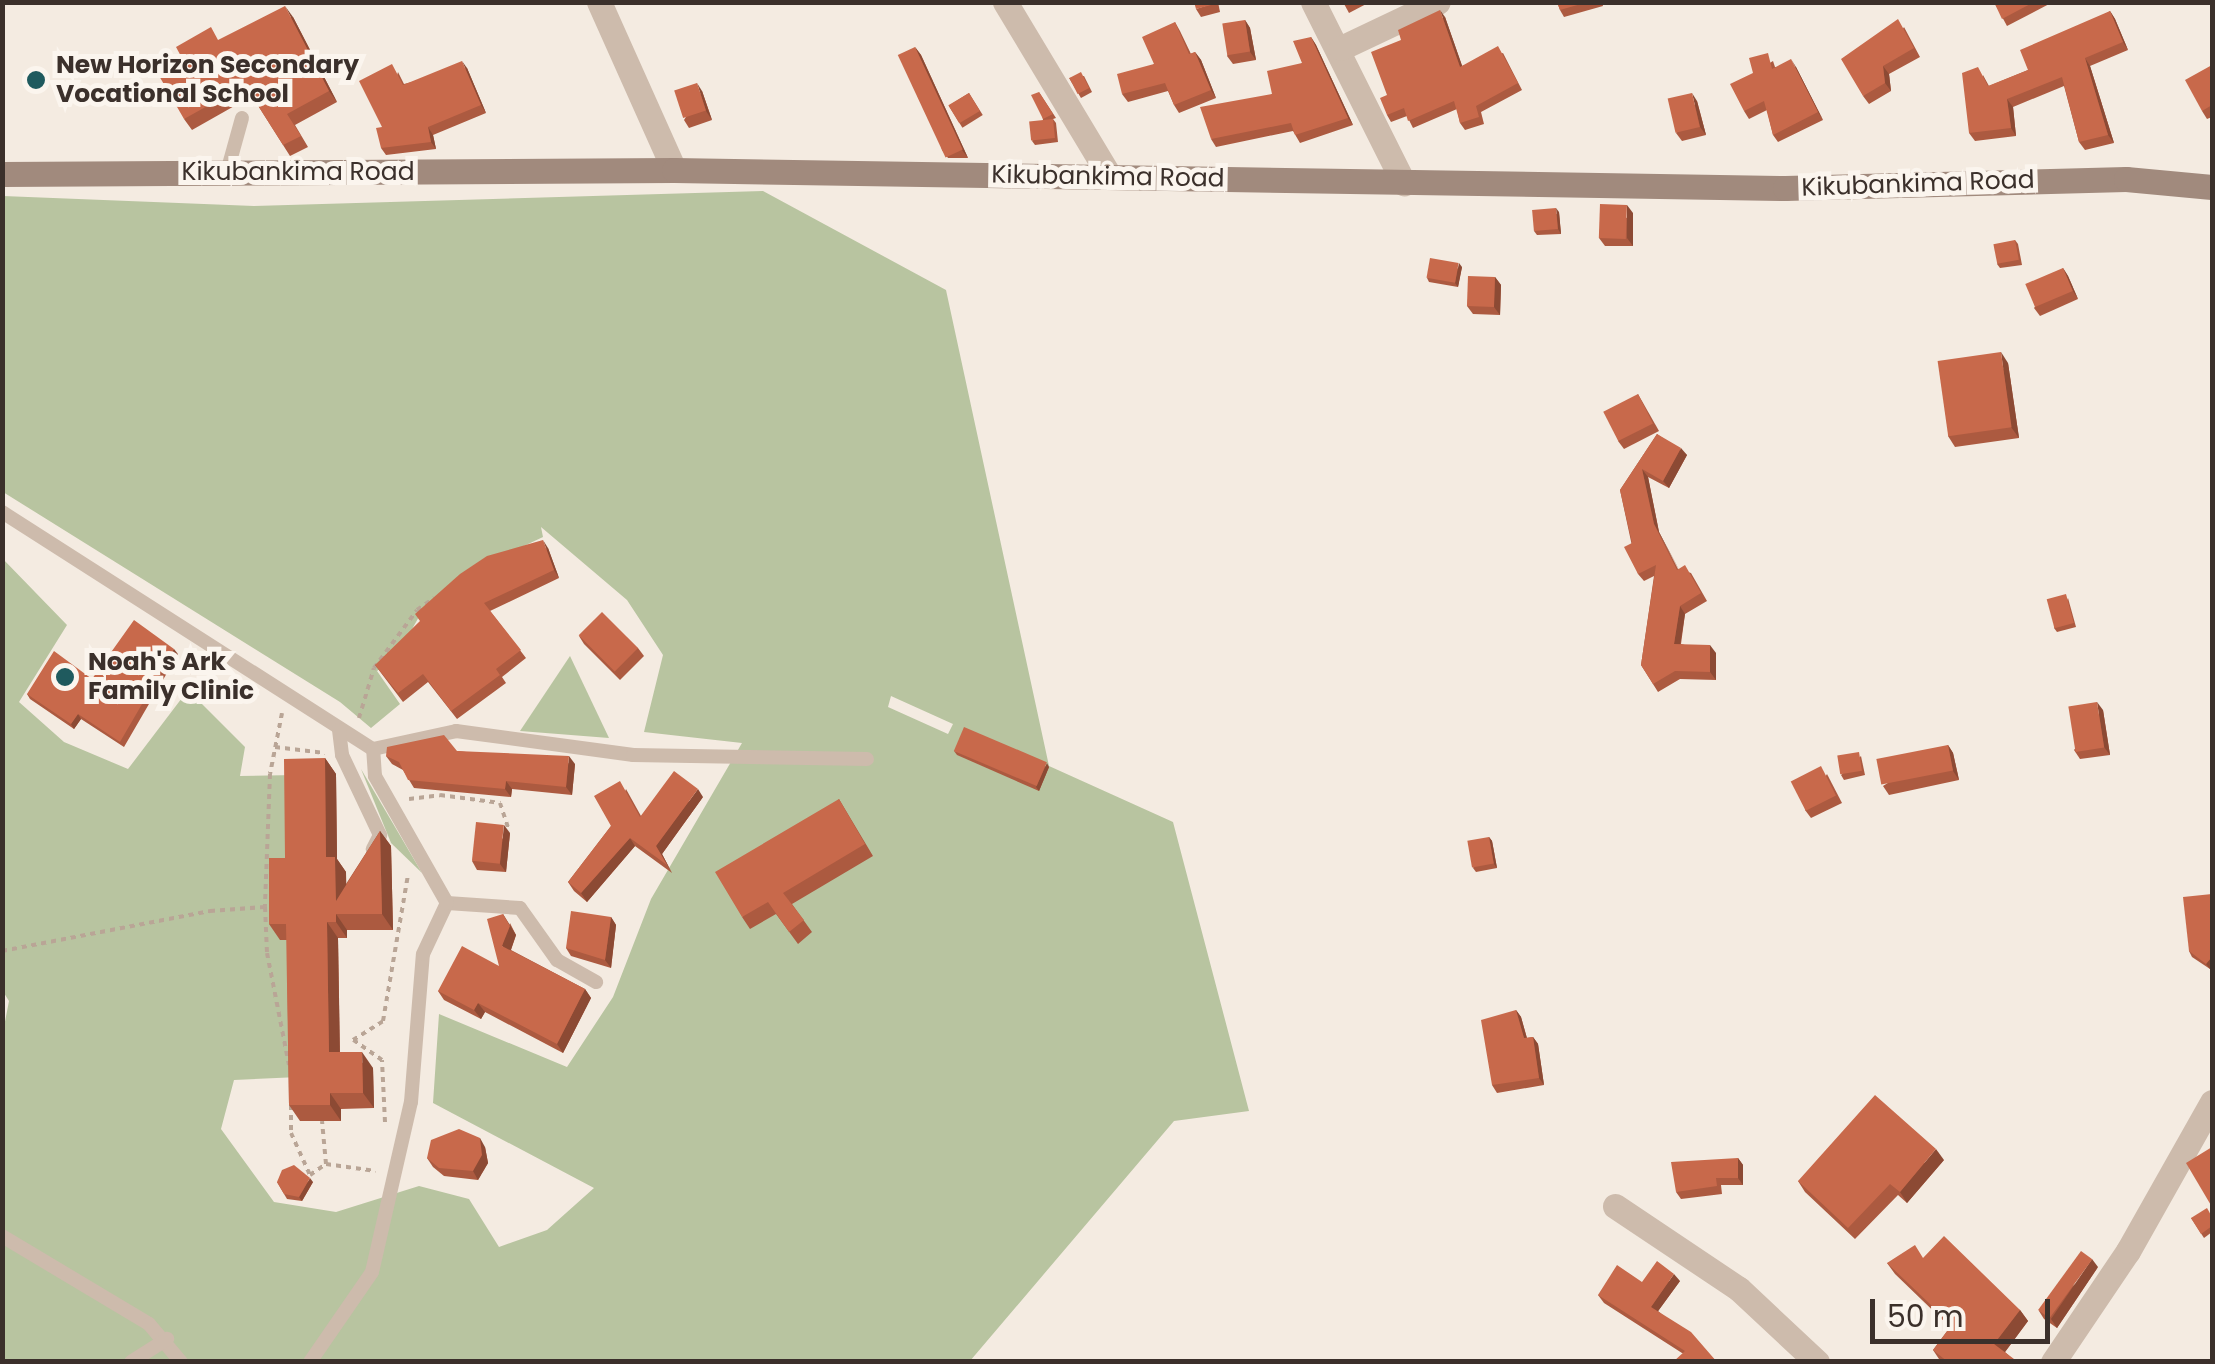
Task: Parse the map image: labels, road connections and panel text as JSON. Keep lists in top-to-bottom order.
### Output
{
  "streets": {
    "street": ["Kikubankima Road"]
  },
  "places": ["New Horizon Secondary Vocational School", "Noah's Ark Family Clinic"],
  "scale_bar": "50 m"
}
